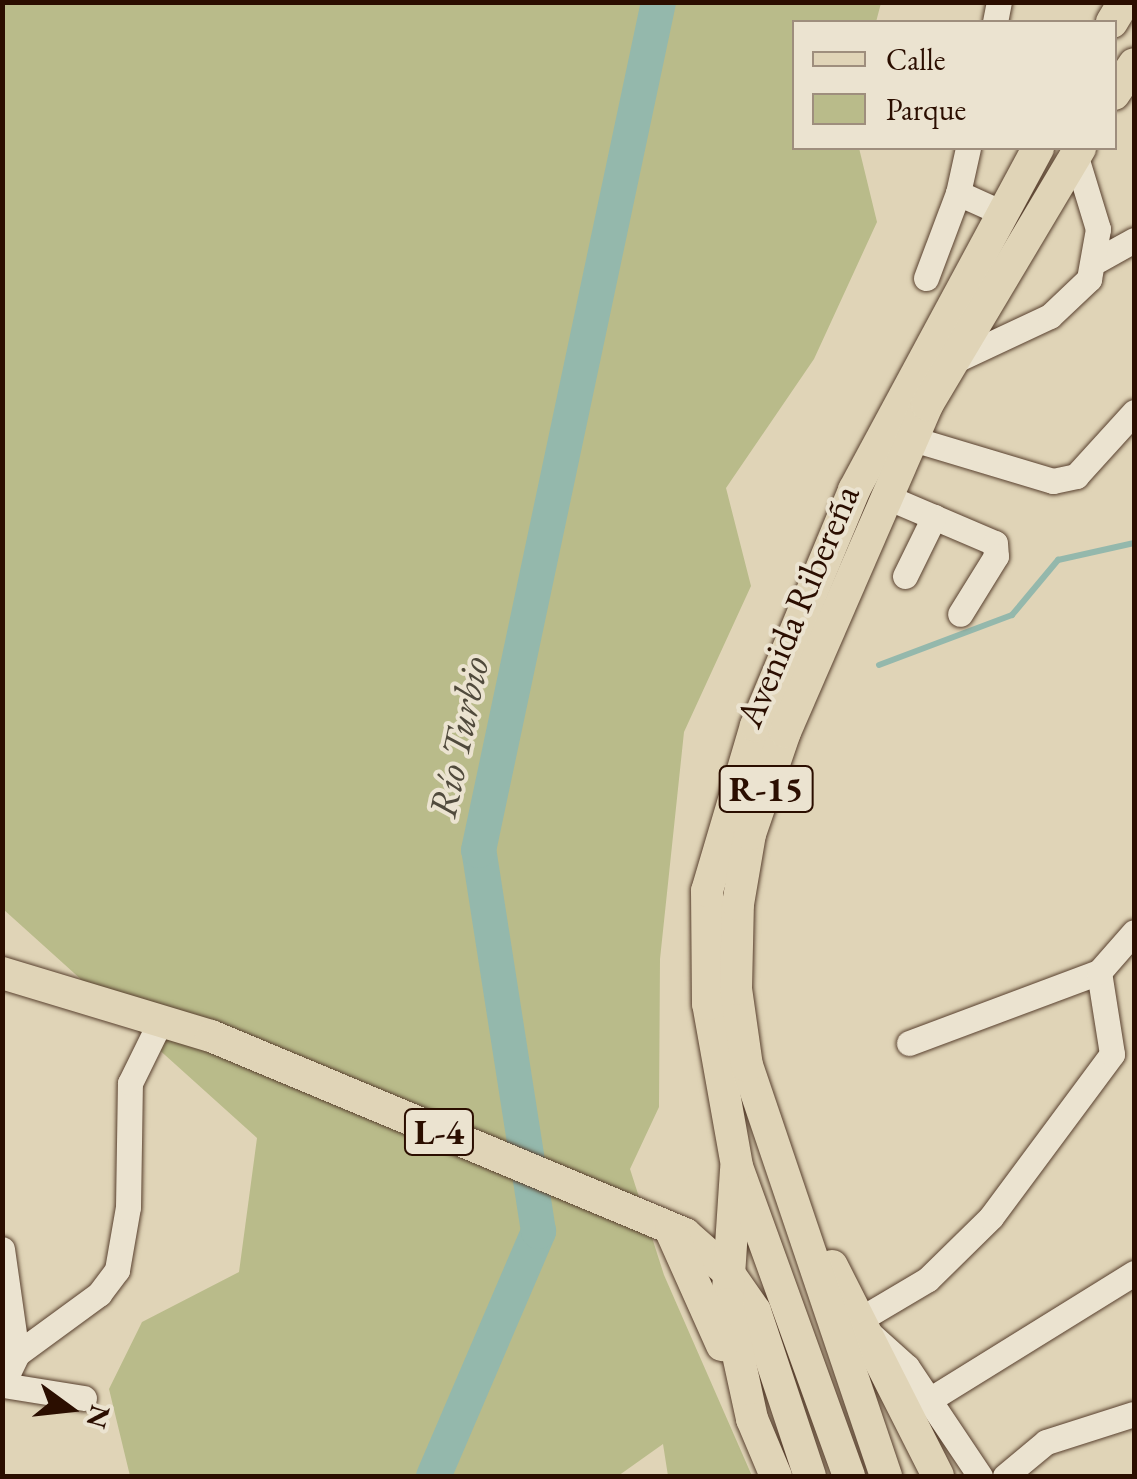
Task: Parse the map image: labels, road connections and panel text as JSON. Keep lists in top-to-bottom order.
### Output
{
  "streets": {
    "main road": ["Avenida Ribereña", "R-15", "L-4"]
  },
  "water": ["Río Turbio"],
  "legend": ["Calle", "Parque"],
  "north": "right"
}
